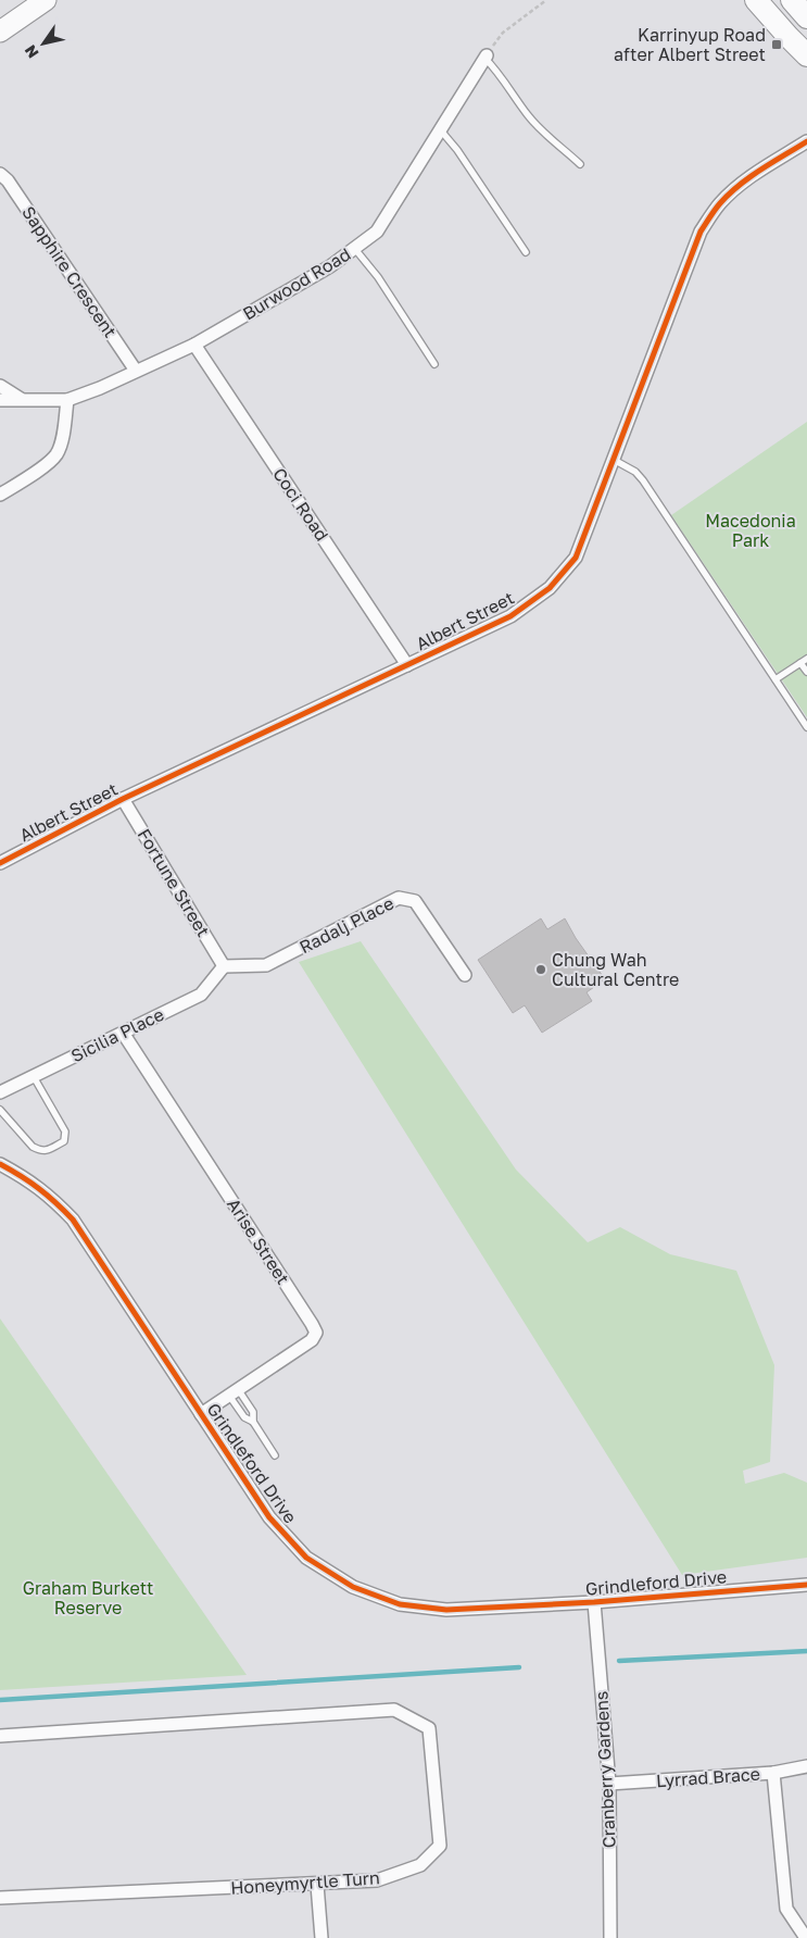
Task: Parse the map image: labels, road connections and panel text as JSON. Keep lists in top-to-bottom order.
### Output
{
  "streets": {
    "street": [
      "Sapphire Crescent",
      "Burwood Road",
      "Coci Road",
      "Albert Street",
      "Fortune Street",
      "Radalj Place",
      "Sicilia Place",
      "Arise Street",
      "Grindleford Drive",
      "Cranberry Gardens",
      "Lyrrad Brace",
      "Honeymyrtle Turn"
    ]
  },
  "crossings": [
    ["Sapphire Crescent", "Burwood Road"],
    ["Burwood Road", "Coci Road"],
    ["Coci Road", "Albert Street"],
    ["Albert Street", "Fortune Street"],
    ["Fortune Street", "Radalj Place"],
    ["Fortune Street", "Sicilia Place"],
    ["Radalj Place", "Sicilia Place"],
    ["Sicilia Place", "Arise Street"],
    ["Arise Street", "Grindleford Drive"],
    ["Grindleford Drive", "Cranberry Gardens"],
    ["Cranberry Gardens", "Lyrrad Brace"]
  ],
  "parks": ["Macedonia Park", "Graham Burkett Reserve"],
  "places": {
    "transit": ["Karrinyup Road after Albert Street"],
    "other": ["Chung Wah Cultural Centre"]
  },
  "north": "bottom left"
}
